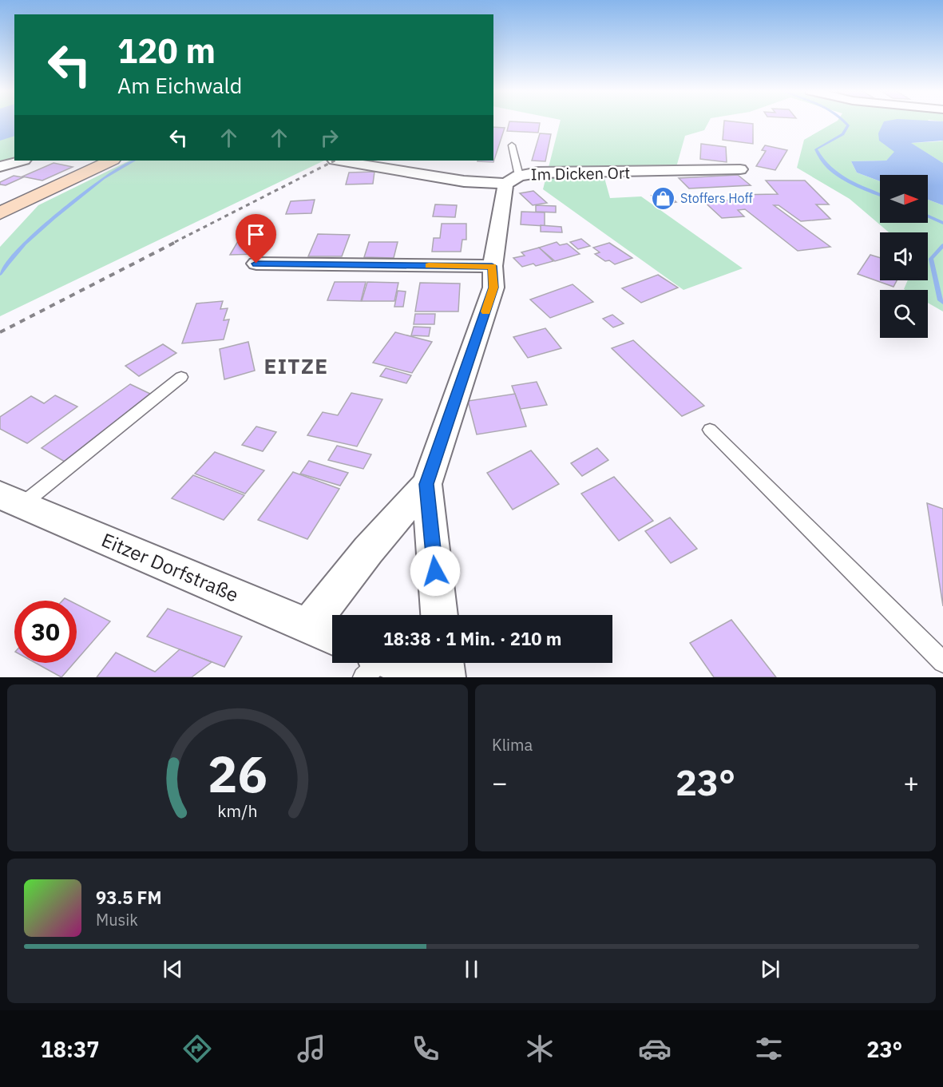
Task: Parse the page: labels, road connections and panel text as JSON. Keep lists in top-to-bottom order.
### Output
{
  "streets": {
    "street": ["Im Dicken Ort", "Eitzer Dorfstraße"]
  },
  "districts": ["EITZE"],
  "places": {
    "shop": ["Stoffers Hoff"]
  },
  "north": "right",
  "page": {
    "turn": ["120 m", "Am Eichwald"],
    "limit": "30",
    "trip": "18:38 · 1 Min. · 210 m",
    "tile": "Klima",
    "heat": ["−", "23°", "+"],
    "song": ["93.5 FM", "Musik"],
    "tabs": ["18:37", "23°"],
    "gauge": ["26", "km/h"]
  }
}
